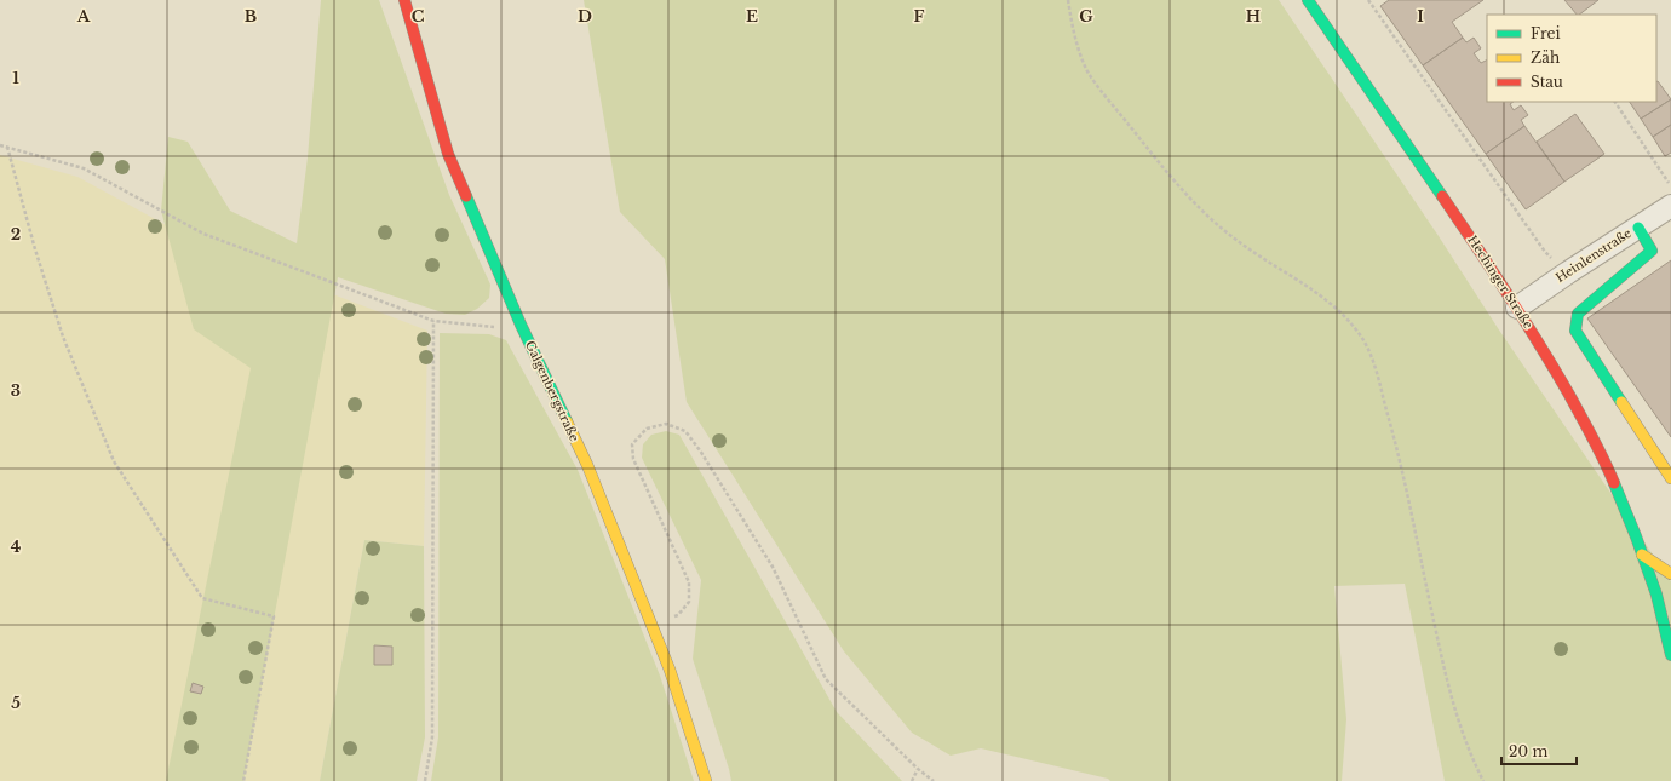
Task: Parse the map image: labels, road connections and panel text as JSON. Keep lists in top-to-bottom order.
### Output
{
  "streets": {
    "street": ["Heinlenstraße", "Hechinger Straße", "Galgenbergstraße"]
  },
  "crossings": [
    ["Heinlenstraße", "Hechinger Straße"]
  ],
  "legend": ["Frei", "Zäh", "Stau"],
  "scale_bar": "20 m",
  "grid": {
    "columns": [
      "A",
      "B",
      "C",
      "D",
      "E",
      "F",
      "G",
      "H",
      "I"
    ],
    "rows": [
      "1",
      "2",
      "3",
      "4",
      "5"
    ]
  }
}
